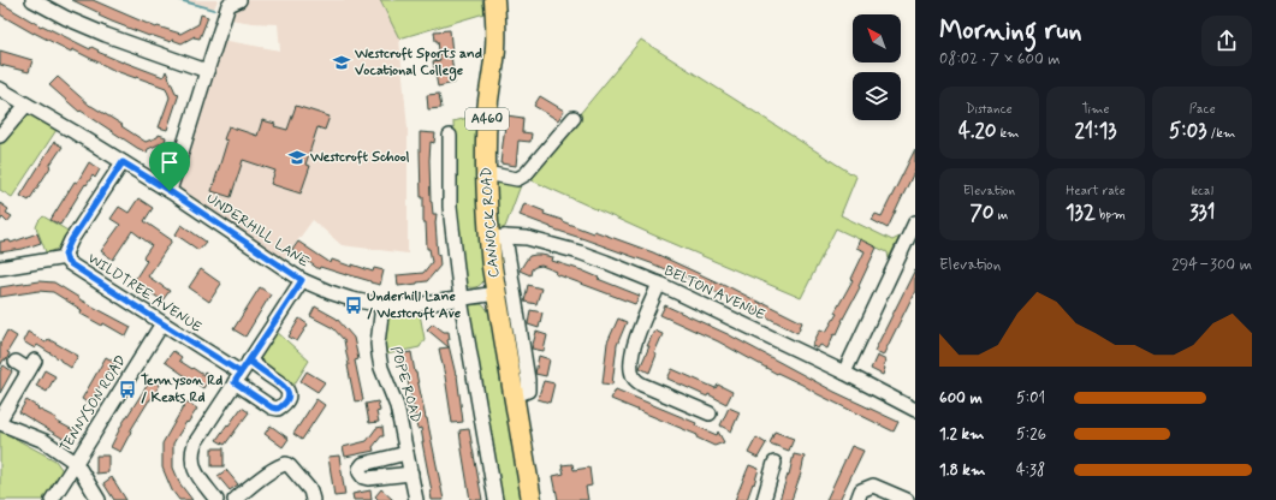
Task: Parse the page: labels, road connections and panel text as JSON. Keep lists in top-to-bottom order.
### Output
{
  "streets": {
    "highway": ["A460", "CANNOCK ROAD"],
    "street": [
      "UNDERHILL LANE",
      "WILDTREE AVENUE",
      "BELTON AVENUE",
      "POPE ROAD",
      "TENNYSON ROAD"
    ]
  },
  "crossings": [
    ["CANNOCK ROAD", "UNDERHILL LANE"],
    ["CANNOCK ROAD", "BELTON AVENUE"],
    ["UNDERHILL LANE", "POPE ROAD"],
    ["WILDTREE AVENUE", "TENNYSON ROAD"]
  ],
  "places": {
    "school or university": ["Westcroft Sports and Vocational College", "Westcroft School"],
    "bus stop": ["Underhill Lane / Westcroft Ave", "Tennyson Rd / Keats Rd"]
  },
  "north": "top left",
  "page": {
    "heading": ["Morning run", "08:02 · 7 × 600 m"],
    "stats": [
      ["Distance", "4.20 km"],
      ["Time", "21:13"],
      ["Pace", "5:03 /km"],
      ["Elevation", "70 m"],
      ["Heart rate", "132 bpm"],
      ["kcal", "331"]
    ],
    "chart": ["Elevation", "294–300 m"],
    "list": [
      {
        "name": "600 m",
        "note": "5:01"
      },
      {
        "name": "1.2 km",
        "note": "5:26"
      },
      {
        "name": "1.8 km",
        "note": "4:38"
      }
    ]
  }
}
